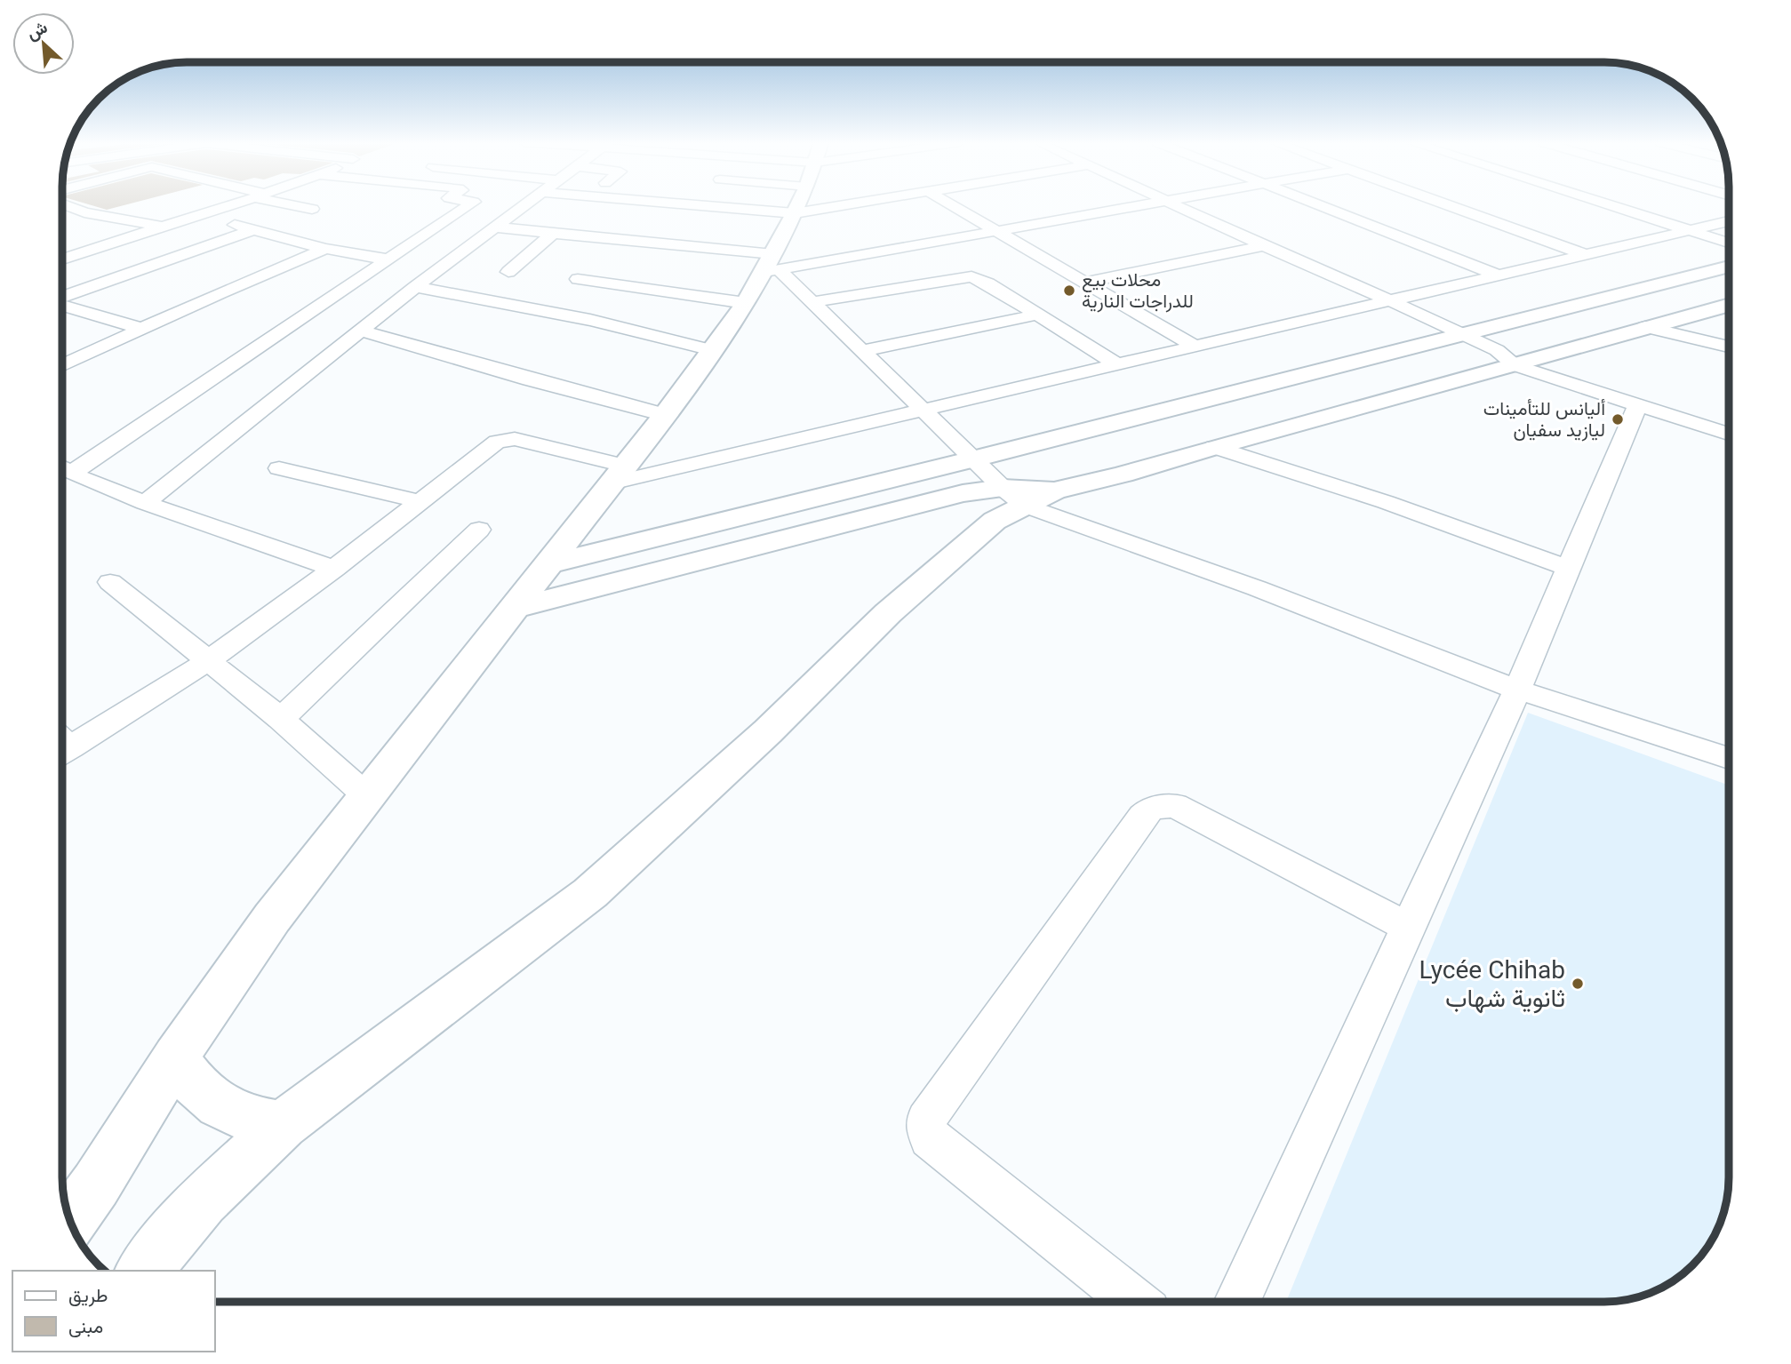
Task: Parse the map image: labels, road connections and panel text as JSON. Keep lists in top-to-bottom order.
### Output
{
  "places": ["محلات بيع للدراجات النارية", "أليانس للتأمينات ليازيد سفيان", "Lycée Chihab ثانوية شهاب"],
  "legend": ["طريق", "مبنى"],
  "north": "top left"
}
